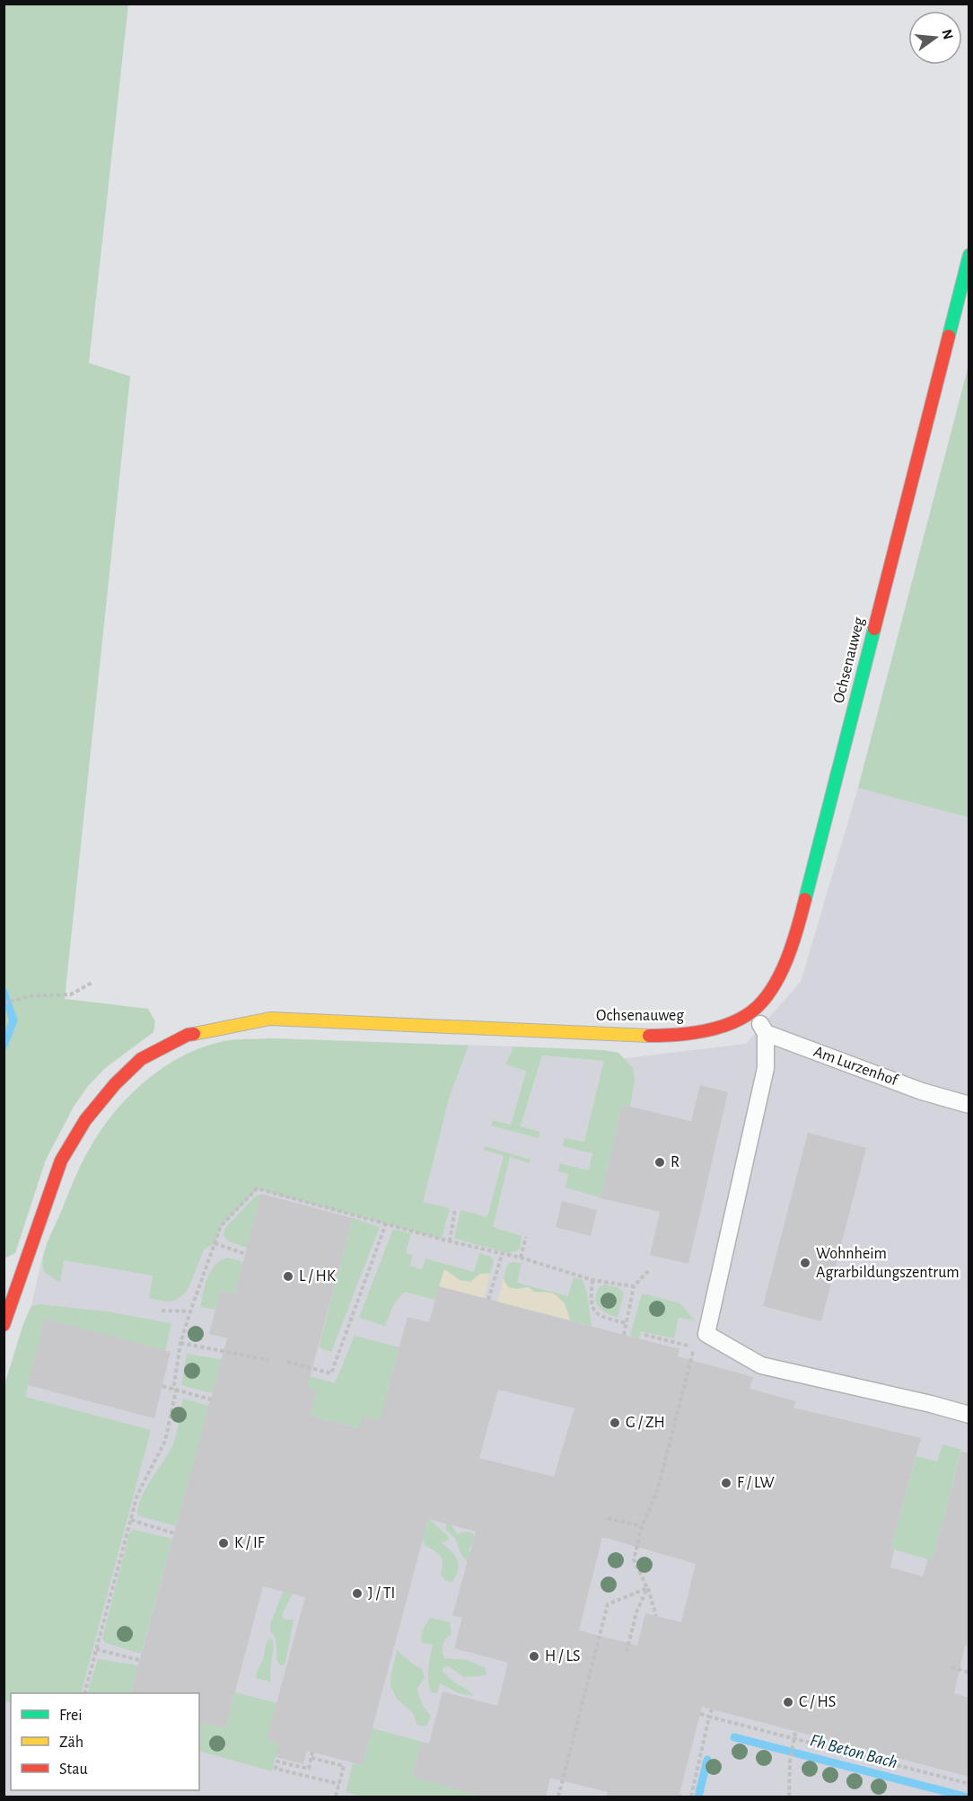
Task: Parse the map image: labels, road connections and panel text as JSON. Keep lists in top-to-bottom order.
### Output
{
  "streets": {
    "street": ["Ochsenauweg"],
    "lane": ["Am Lurzenhof"]
  },
  "water": ["Fh Beton Bach"],
  "places": [
    "R",
    "Wohnheim Agrarbildungszentrum",
    "L / HK",
    "G / ZH",
    "F / LW",
    "K / IF",
    "J / TI",
    "H / LS",
    "C / HS"
  ],
  "legend": ["Frei", "Zäh", "Stau"],
  "north": "right"
}
